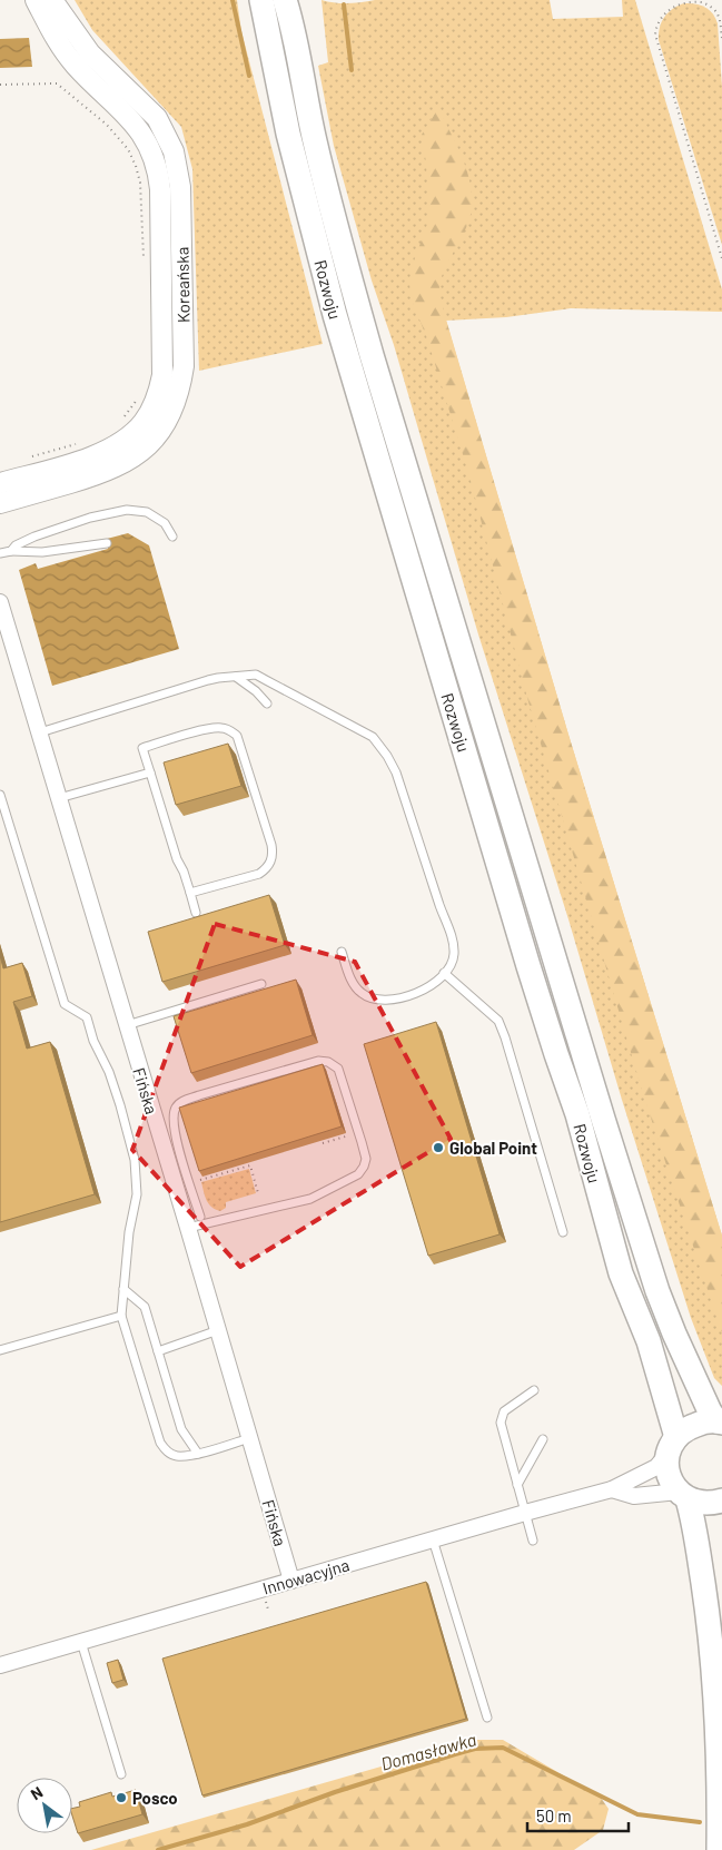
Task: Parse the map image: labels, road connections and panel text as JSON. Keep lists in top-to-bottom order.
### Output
{
  "streets": {
    "main road": ["Rozwoju"],
    "street": ["Koreańska", "Fińska", "Innowacyjna"]
  },
  "crossings": [
    ["Rozwoju", "Innowacyjna"],
    ["Fińska", "Innowacyjna"]
  ],
  "water": ["Domasławka"],
  "places": ["Global Point", "Posco"],
  "scale_bar": "50 m",
  "north": "top left"
}
